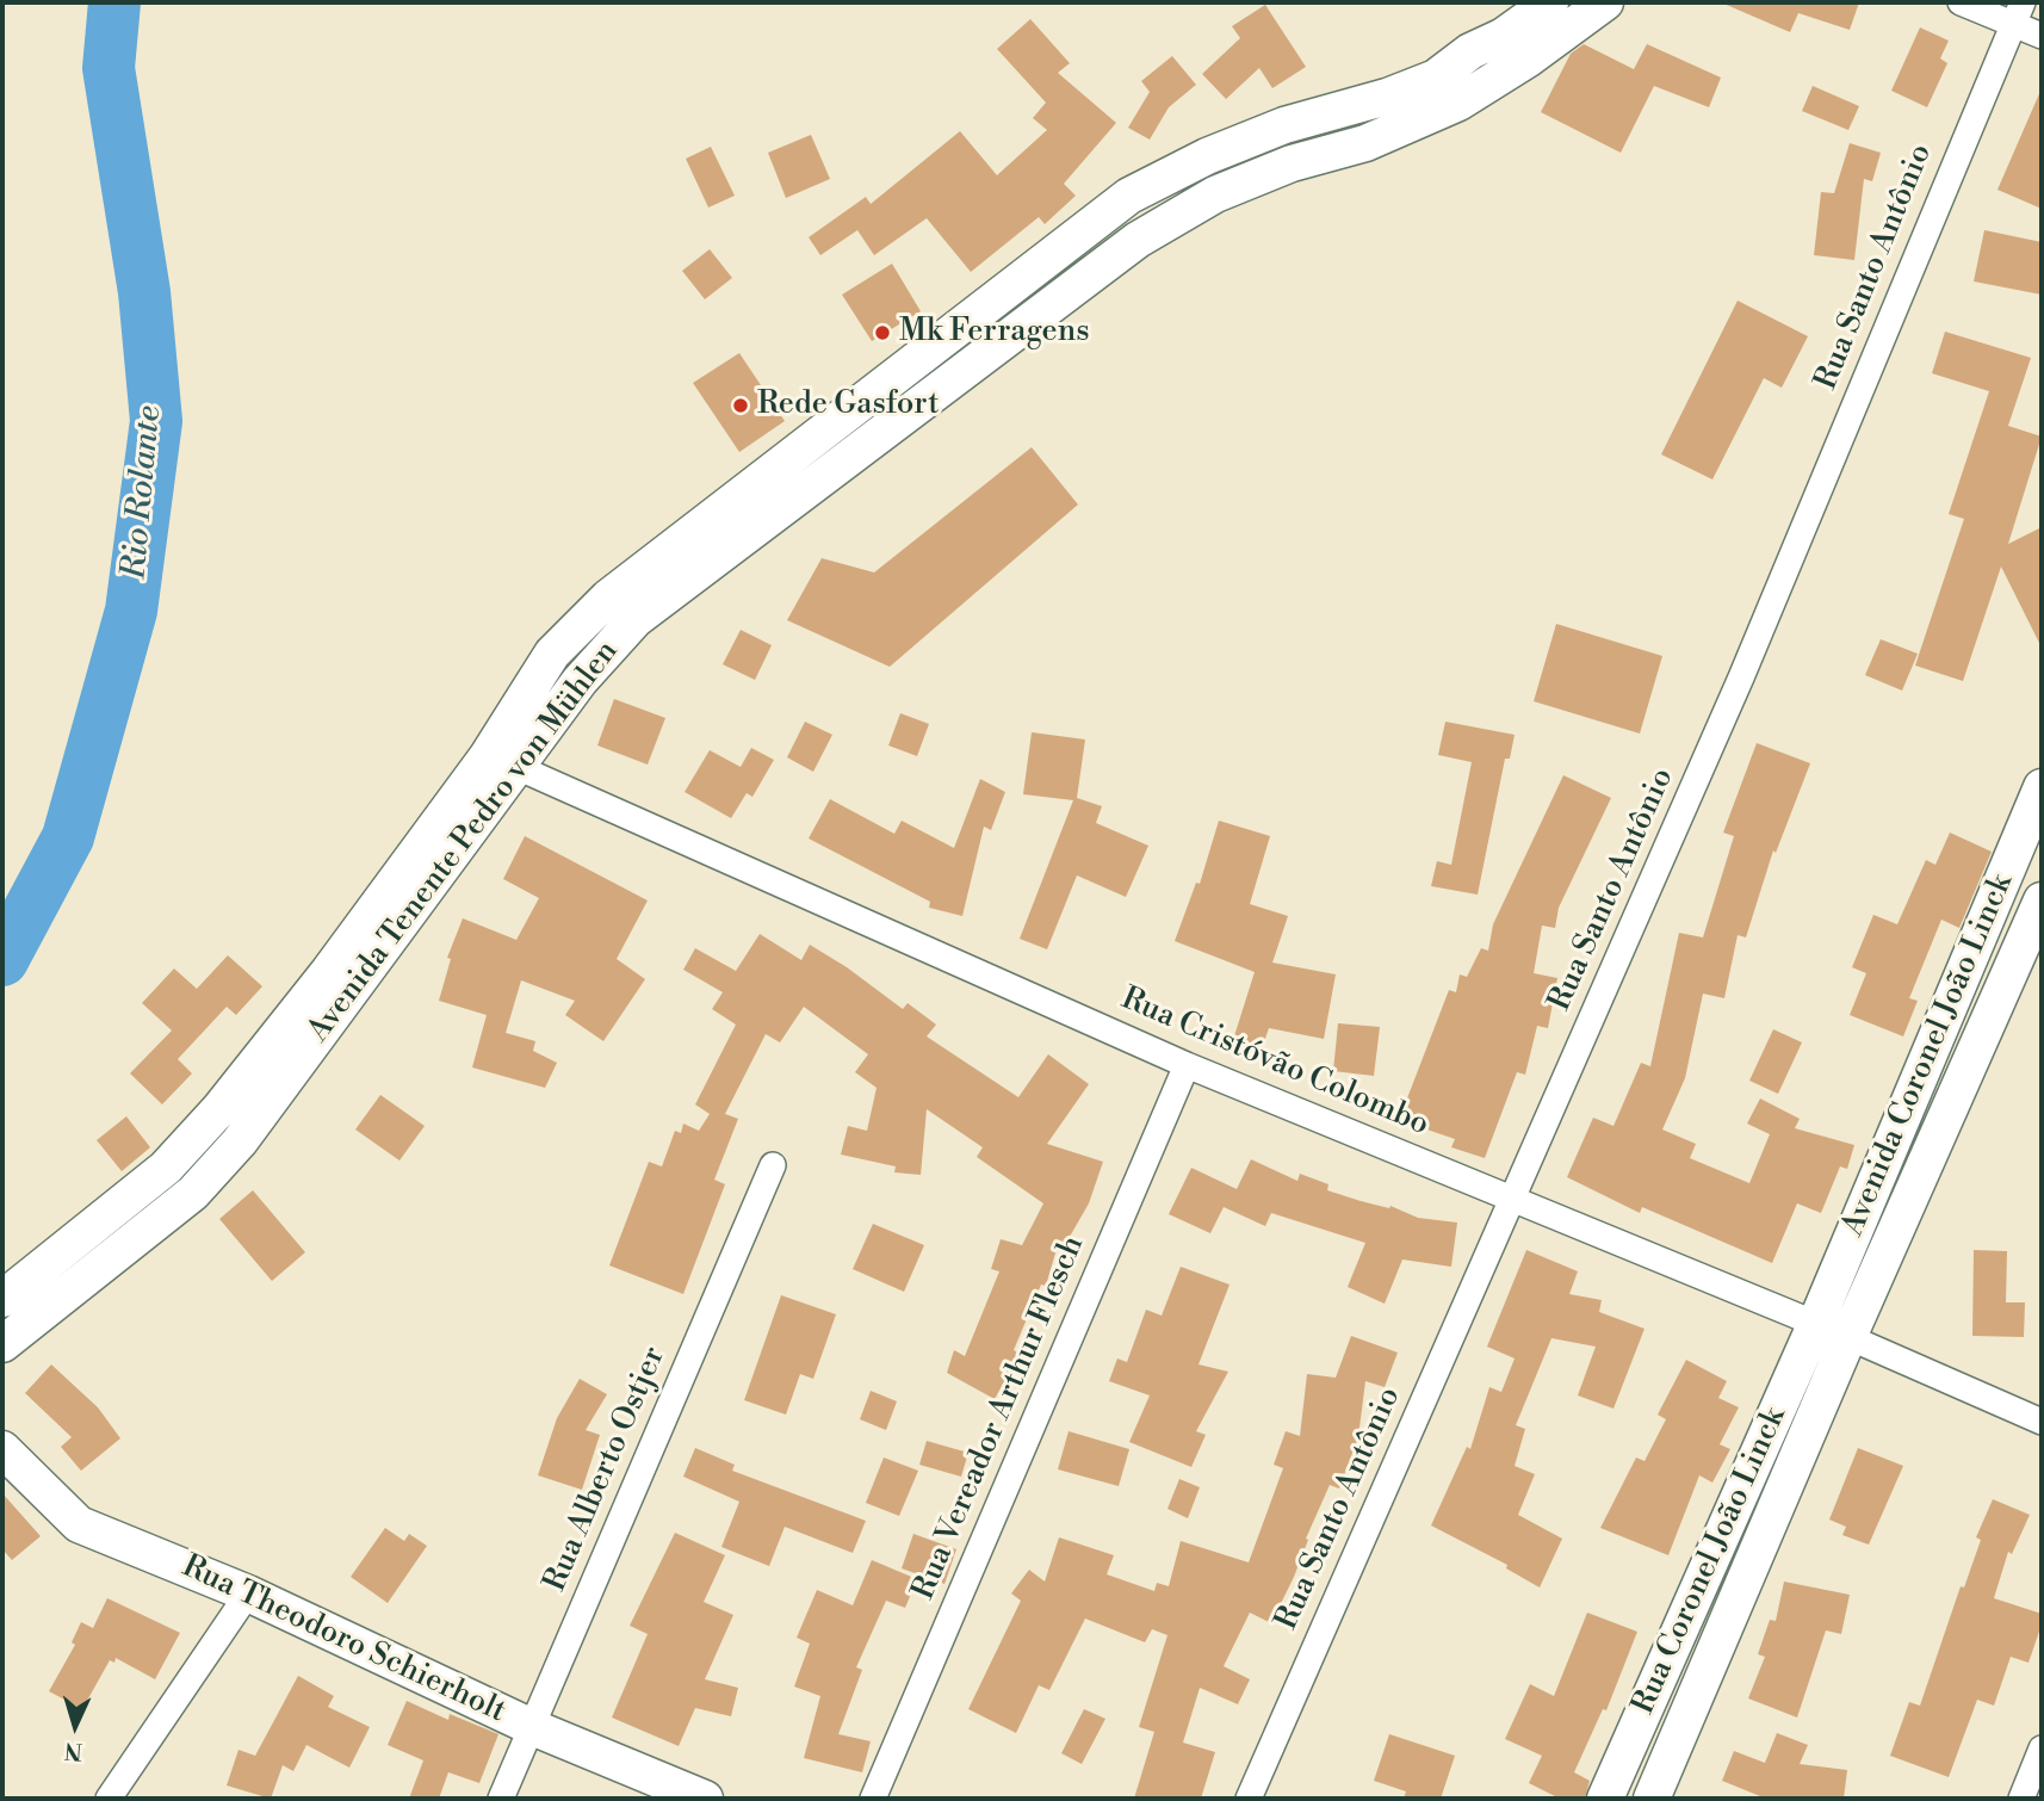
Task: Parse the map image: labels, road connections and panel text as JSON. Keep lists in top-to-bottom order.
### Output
{
  "streets": {
    "main road": [
      "Avenida Tenente Pedro von Mühlen",
      "Avenida Coronel João Linck",
      "Rua Coronel João Linck",
      "Rua Theodoro Schierholt"
    ],
    "street": [
      "Rua Santo Antônio",
      "Rua Cristóvão Colombo",
      "Rua Vereador Arthur Flesch",
      "Rua Alberto Ostjer"
    ]
  },
  "crossings": [
    ["Rua Santo Antônio", "Rua Cristóvão Colombo"],
    ["Avenida Tenente Pedro von Mühlen", "Rua Cristóvão Colombo"],
    ["Avenida Coronel João Linck", "Rua Cristóvão Colombo"],
    ["Avenida Coronel João Linck", "Rua Coronel João Linck"],
    ["Rua Cristóvão Colombo", "Rua Vereador Arthur Flesch"],
    ["Rua Cristóvão Colombo", "Rua Coronel João Linck"],
    ["Rua Alberto Ostjer", "Rua Theodoro Schierholt"]
  ],
  "water": ["Rio Rolante"],
  "places": ["Mk Ferragens", "Rede Gasfort"],
  "north": "bottom"
}
